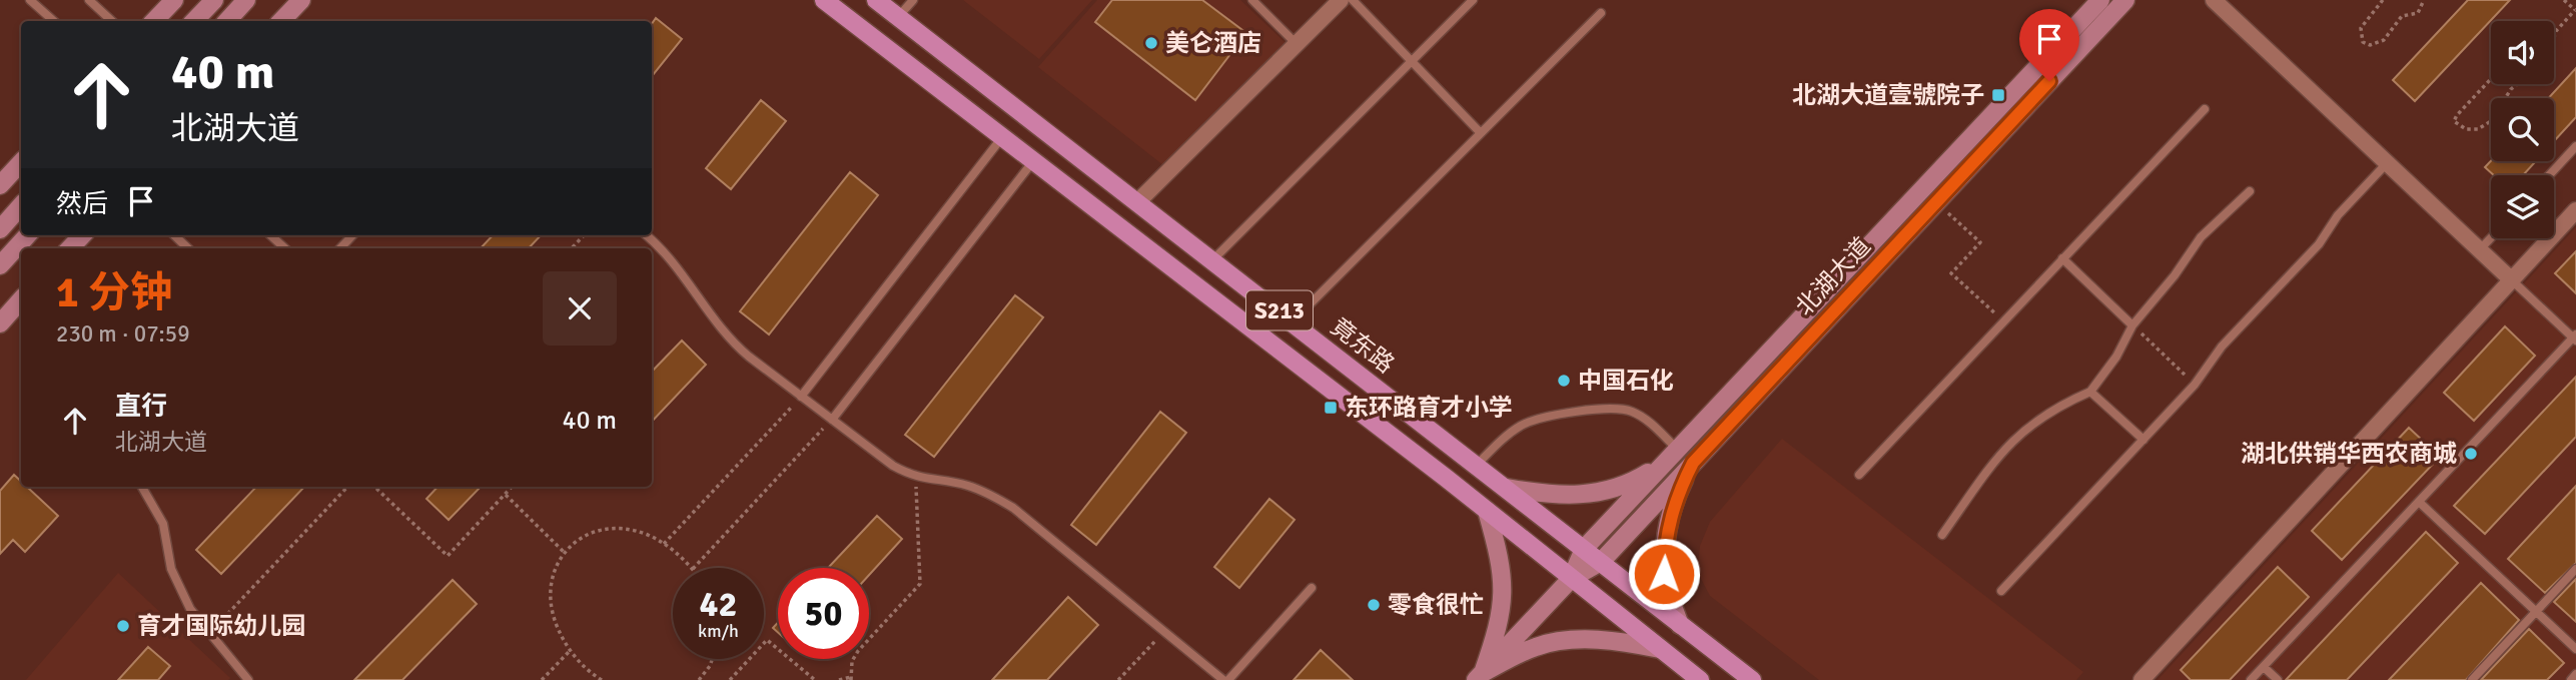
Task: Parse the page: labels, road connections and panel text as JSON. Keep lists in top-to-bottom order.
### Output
{
  "streets": {
    "main road": ["北湖大道", "S213", "竟东路"]
  },
  "crossings": [
    ["北湖大道", "S213"],
    ["北湖大道", "竟东路"]
  ],
  "places": {
    "other": [
      "美仑酒店",
      "中国石化",
      "湖北供销华西农商城",
      "零食很忙",
      "育才国际幼儿园"
    ],
    "transit": ["北湖大道壹號院子", "东环路育才小学"]
  },
  "page": {
    "turn": ["40 m", "北湖大道"],
    "then": "然后",
    "heading": ["1 分钟", "230 m · 07:59"],
    "list": [
      {
        "name": "直行",
        "note": "北湖大道",
        "value": "40 m"
      }
    ],
    "speed": "42 km/h",
    "limit": "50"
  }
}
